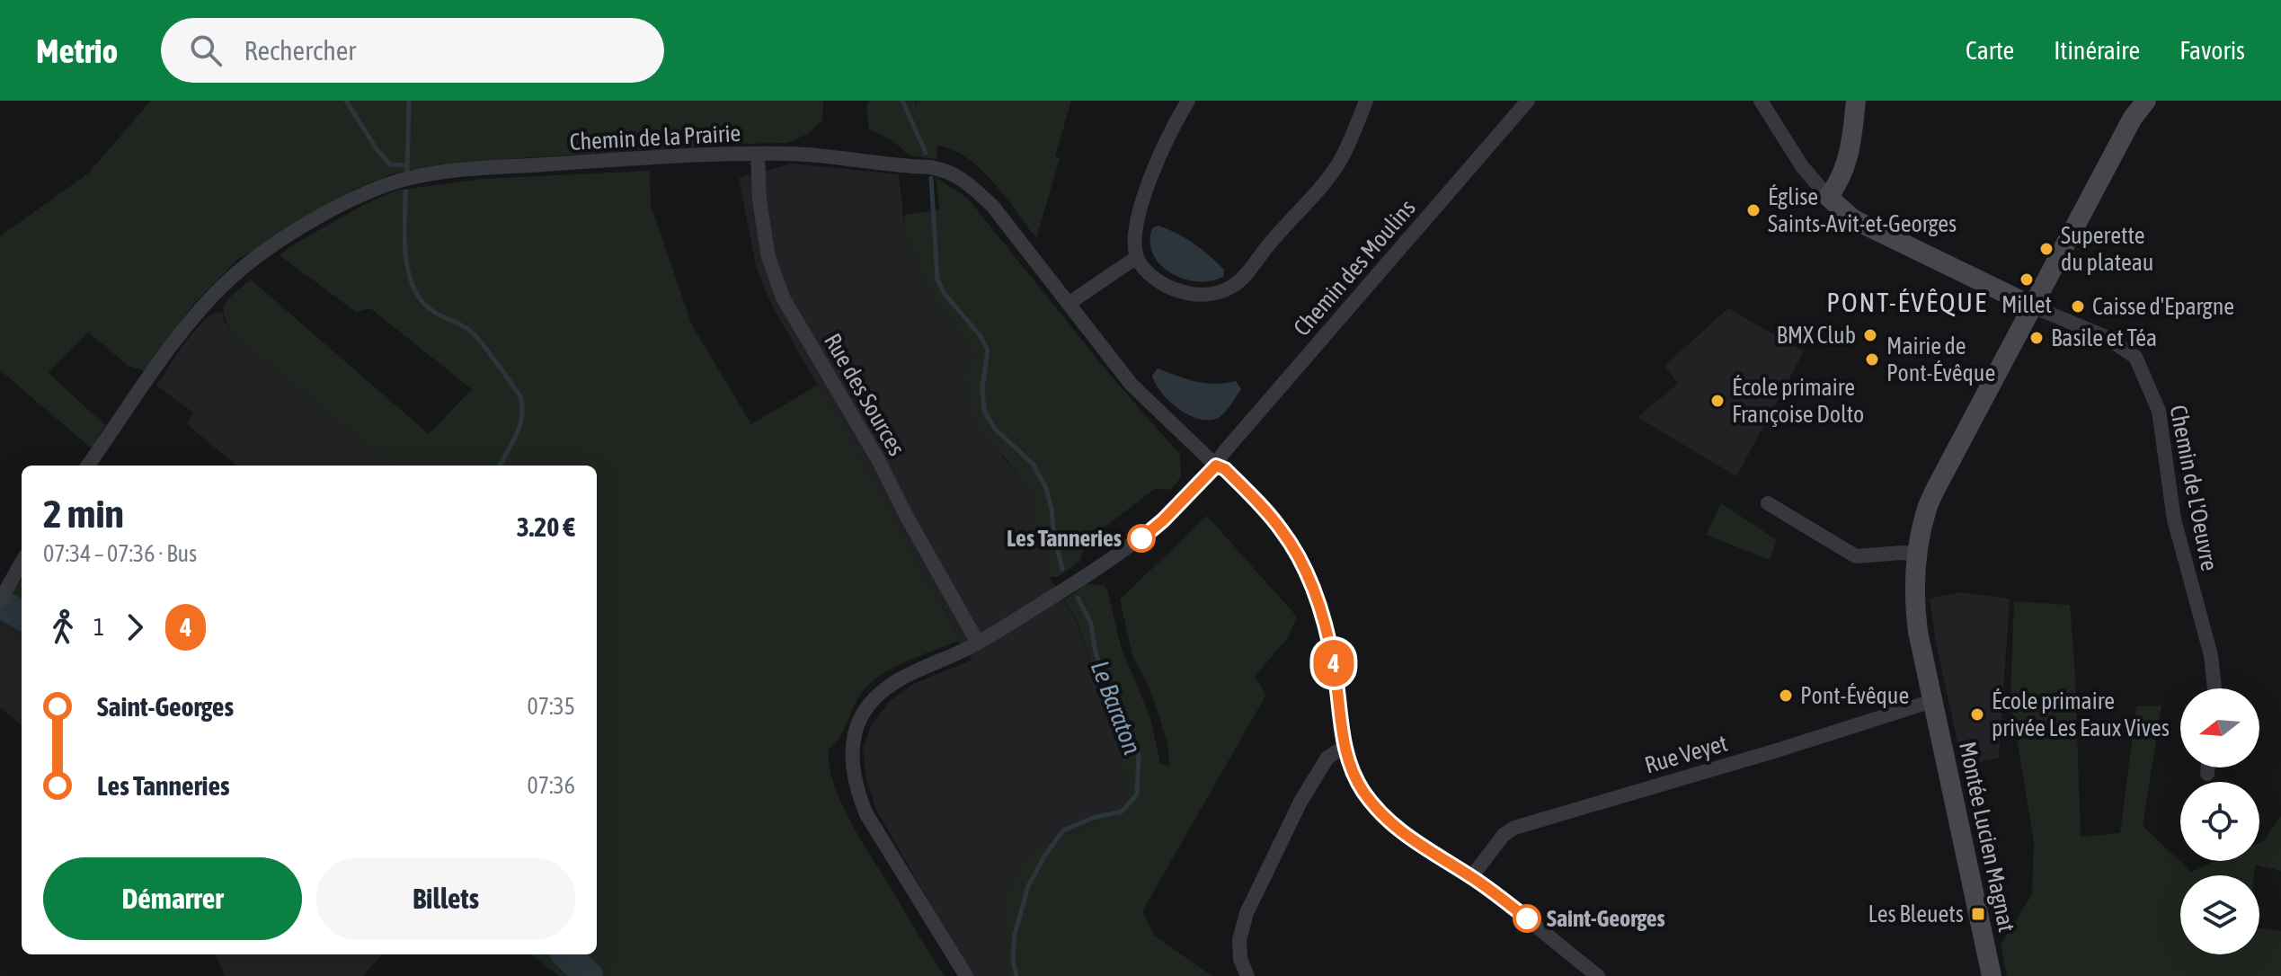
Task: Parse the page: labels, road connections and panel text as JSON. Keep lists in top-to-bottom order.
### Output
{
  "streets": {
    "main road": ["Montée Lucien Magnat"],
    "street": [
      "Chemin de la Prairie",
      "Chemin des Moulins",
      "Rue des Sources",
      "Chemin de L'Oeuvre",
      "Rue Veyet"
    ]
  },
  "crossings": [
    ["Chemin de la Prairie", "Chemin des Moulins"],
    ["Chemin de la Prairie", "Rue des Sources"],
    ["Chemin de la Prairie", "Rue Veyet"],
    ["Chemin des Moulins", "Rue des Sources"],
    ["Chemin de L'Oeuvre", "Montée Lucien Magnat"],
    ["Rue Veyet", "Montée Lucien Magnat"]
  ],
  "districts": ["PONT-ÉVÊQUE"],
  "water": ["Le Baraton"],
  "places": {
    "other": [
      "Église Saints-Avit-et-Georges",
      "Superette du plateau",
      "Millet",
      "Caisse d'Epargne",
      "BMX Club",
      "Basile et Téa",
      "Mairie de Pont-Évêque",
      "École primaire Françoise Dolto",
      "Les Tanneries",
      "Pont-Évêque",
      "École primaire privée Les Eaux Vives",
      "Saint-Georges"
    ],
    "transit": ["Les Bleuets"]
  },
  "lines": ["bus line 4"],
  "north": "left",
  "page": {
    "header": "Metrio",
    "search": "Rechercher",
    "nav": ["Carte", "Itinéraire", "Favoris"],
    "on_map": "4",
    "heading": ["2 min", "07:34 – 07:36 · Bus", "3.20 €"],
    "legs": ["1", "4"],
    "list": [
      {
        "name": "Saint-Georges",
        "value": "07:35"
      },
      {
        "name": "Les Tanneries",
        "value": "07:36"
      }
    ],
    "buttons": ["Démarrer", "Billets"]
  }
}
